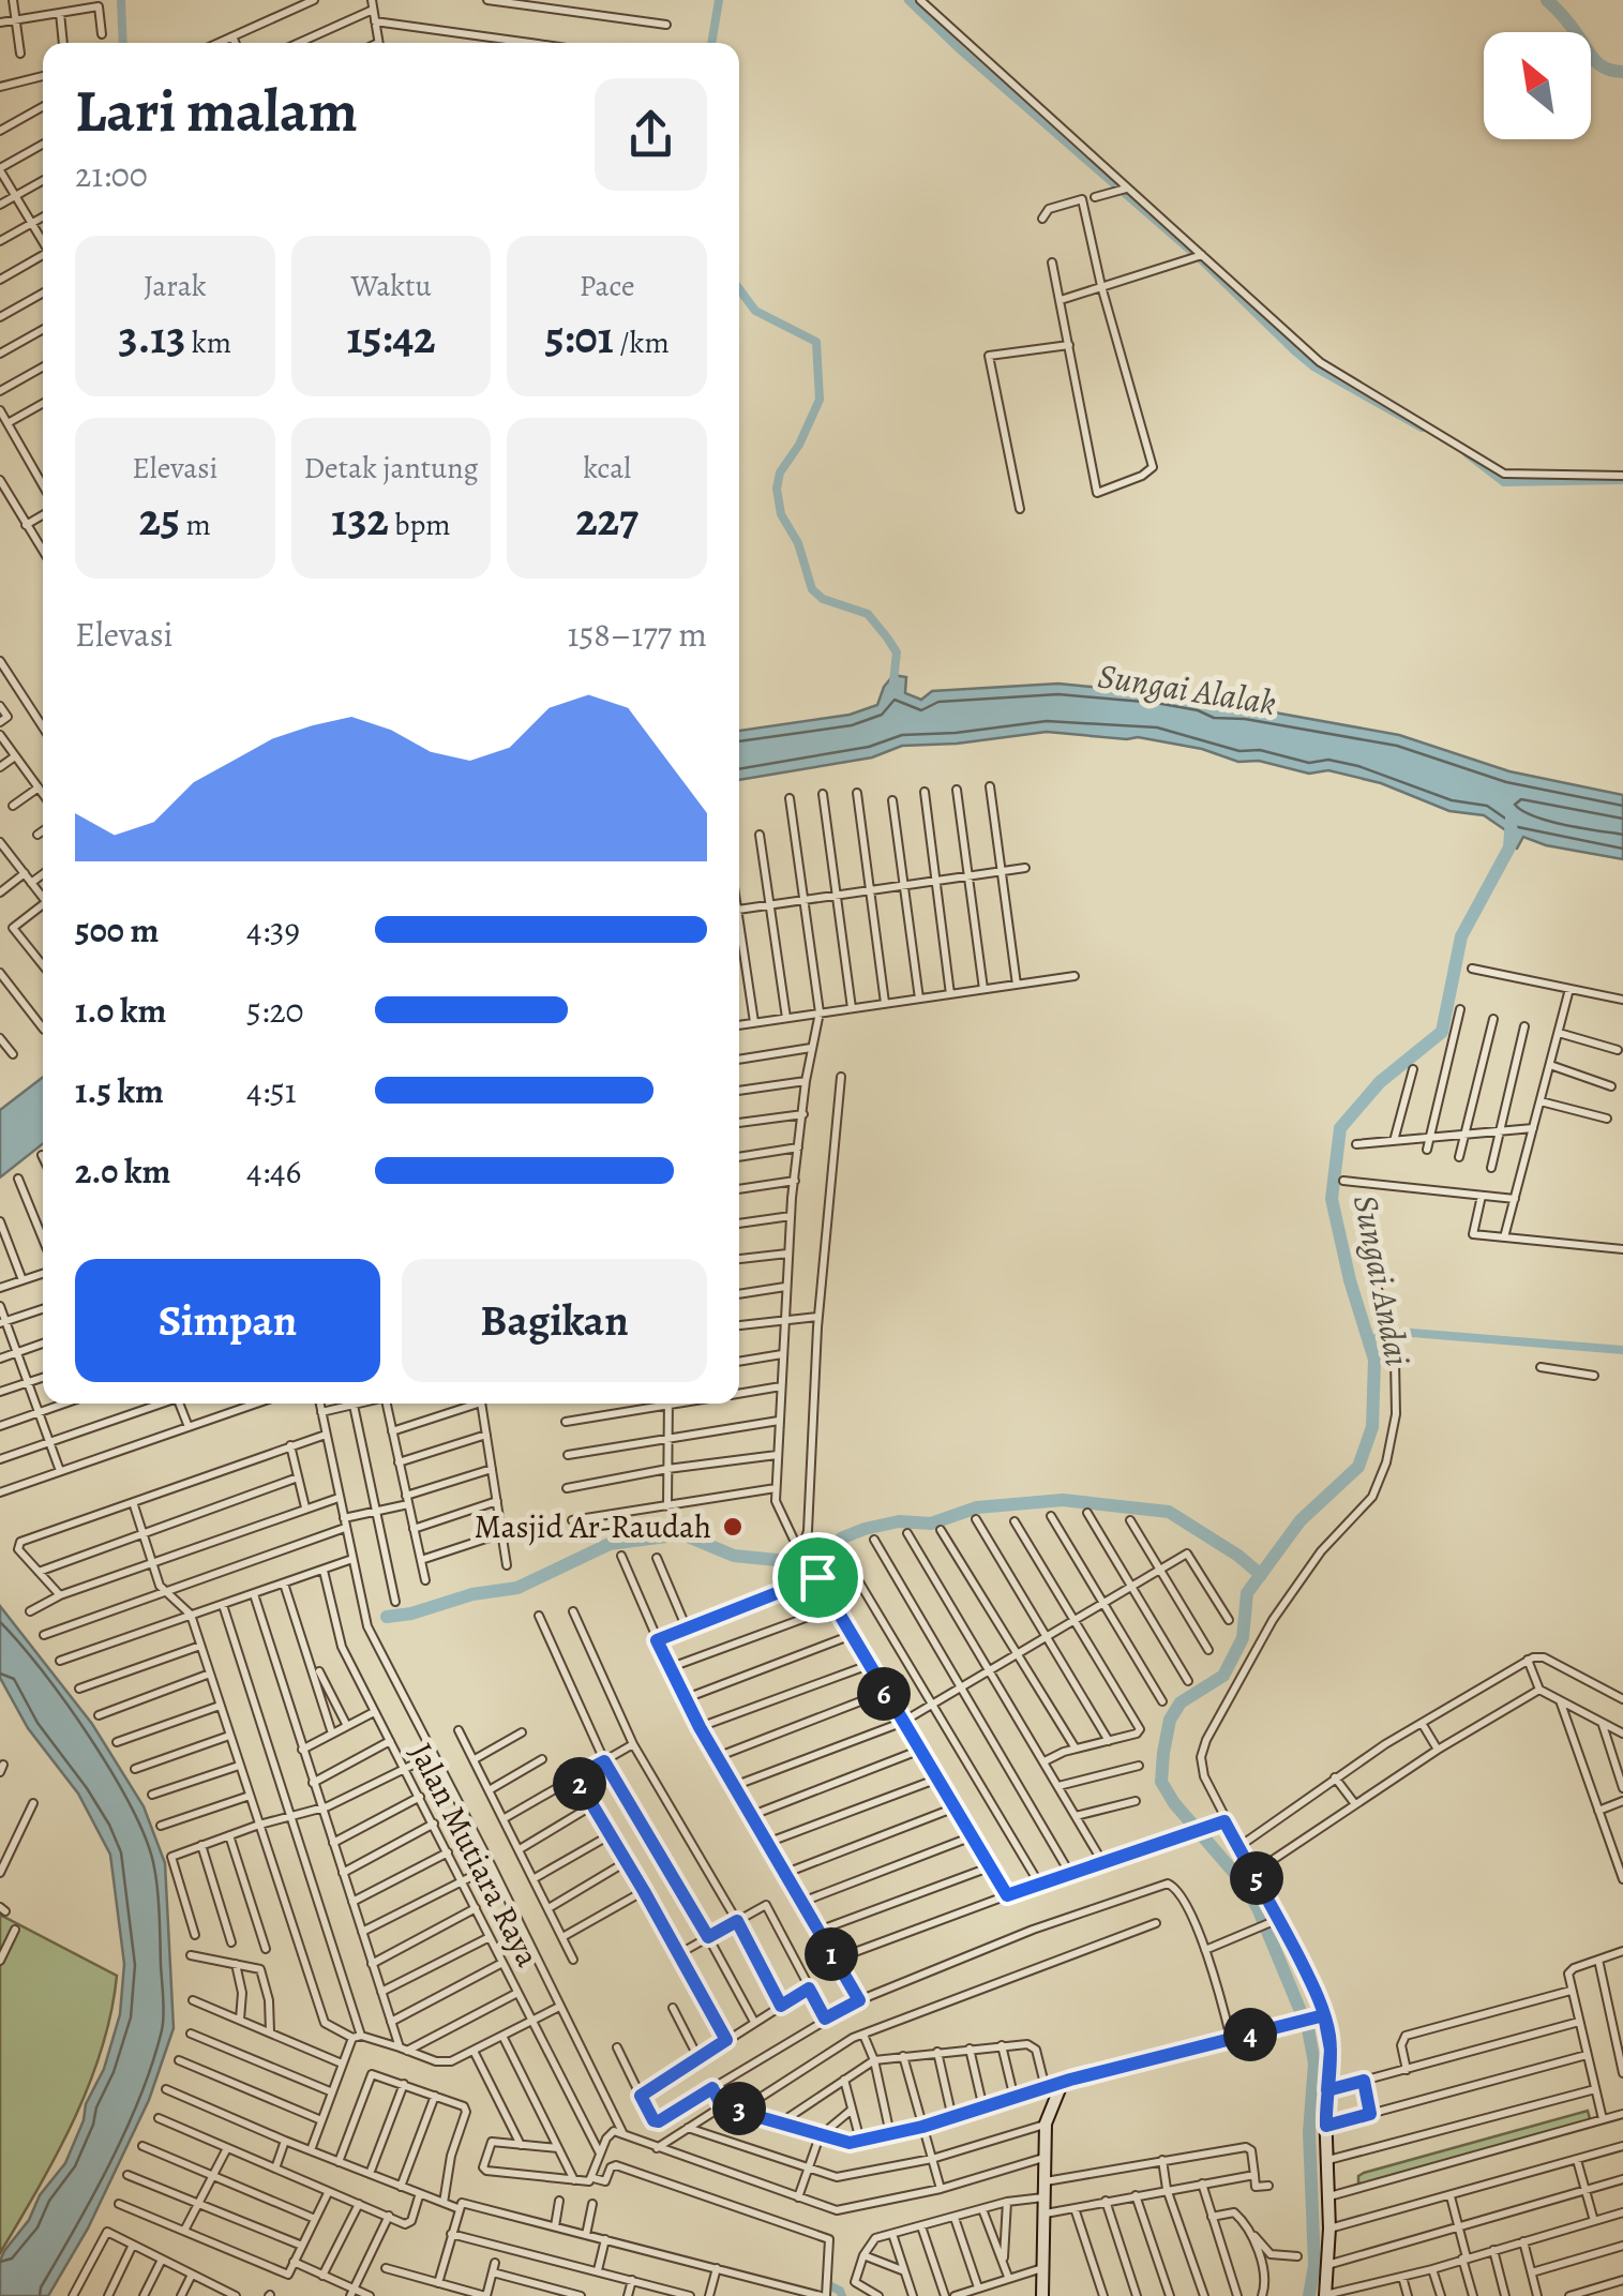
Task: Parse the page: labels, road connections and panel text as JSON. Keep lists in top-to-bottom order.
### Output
{
  "streets": {
    "street": ["Jalan Mutiara Raya"]
  },
  "water": ["Sungai Alalak", "Sungai Andai"],
  "places": ["Masjid Ar-Raudah"],
  "north": "top left",
  "page": {
    "heading": ["Lari malam", "21:00"],
    "stats": [
      ["Jarak", "3.13 km"],
      ["Waktu", "15:42"],
      ["Pace", "5:01 /km"],
      ["Elevasi", "25 m"],
      ["Detak jantung", "132 bpm"],
      ["kcal", "227"]
    ],
    "chart": ["Elevasi", "158–177 m"],
    "list": [
      {
        "name": "500 m",
        "note": "4:39"
      },
      {
        "name": "1.0 km",
        "note": "5:20"
      },
      {
        "name": "1.5 km",
        "note": "4:51"
      },
      {
        "name": "2.0 km",
        "note": "4:46"
      }
    ],
    "buttons": ["Simpan", "Bagikan"],
    "pins": [
      "6",
      "2",
      "5",
      "1",
      "4",
      "3"
    ]
  }
}
